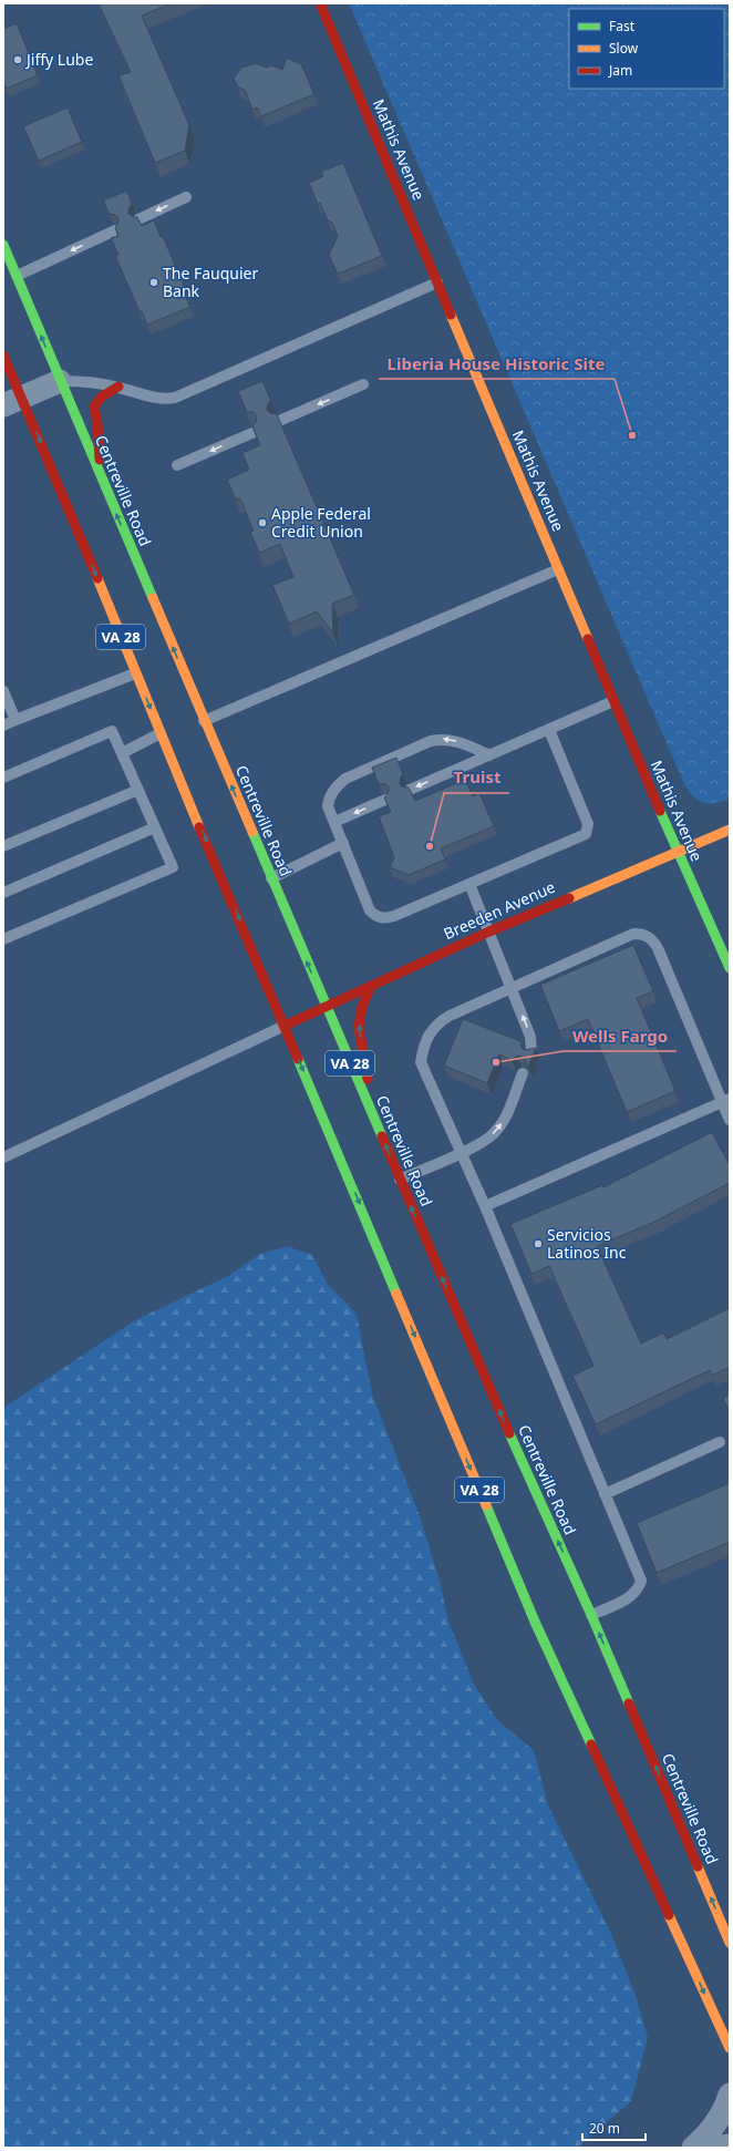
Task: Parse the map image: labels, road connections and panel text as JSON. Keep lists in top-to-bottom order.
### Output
{
  "streets": {
    "main road": [
      "Mathis Avenue",
      "Centreville Road",
      "VA 28",
      "Breeden Avenue"
    ]
  },
  "crossings": [
    ["Mathis Avenue", "Breeden Avenue"],
    ["Centreville Road", "Breeden Avenue"],
    ["VA 28", "Breeden Avenue"]
  ],
  "places": [
    "Jiffy Lube",
    "The Fauquier Bank",
    "Liberia House Historic Site",
    "Apple Federal Credit Union",
    "Truist",
    "Wells Fargo",
    "Servicios Latinos Inc"
  ],
  "legend": ["Fast", "Slow", "Jam"],
  "scale_bar": "20 m"
}
